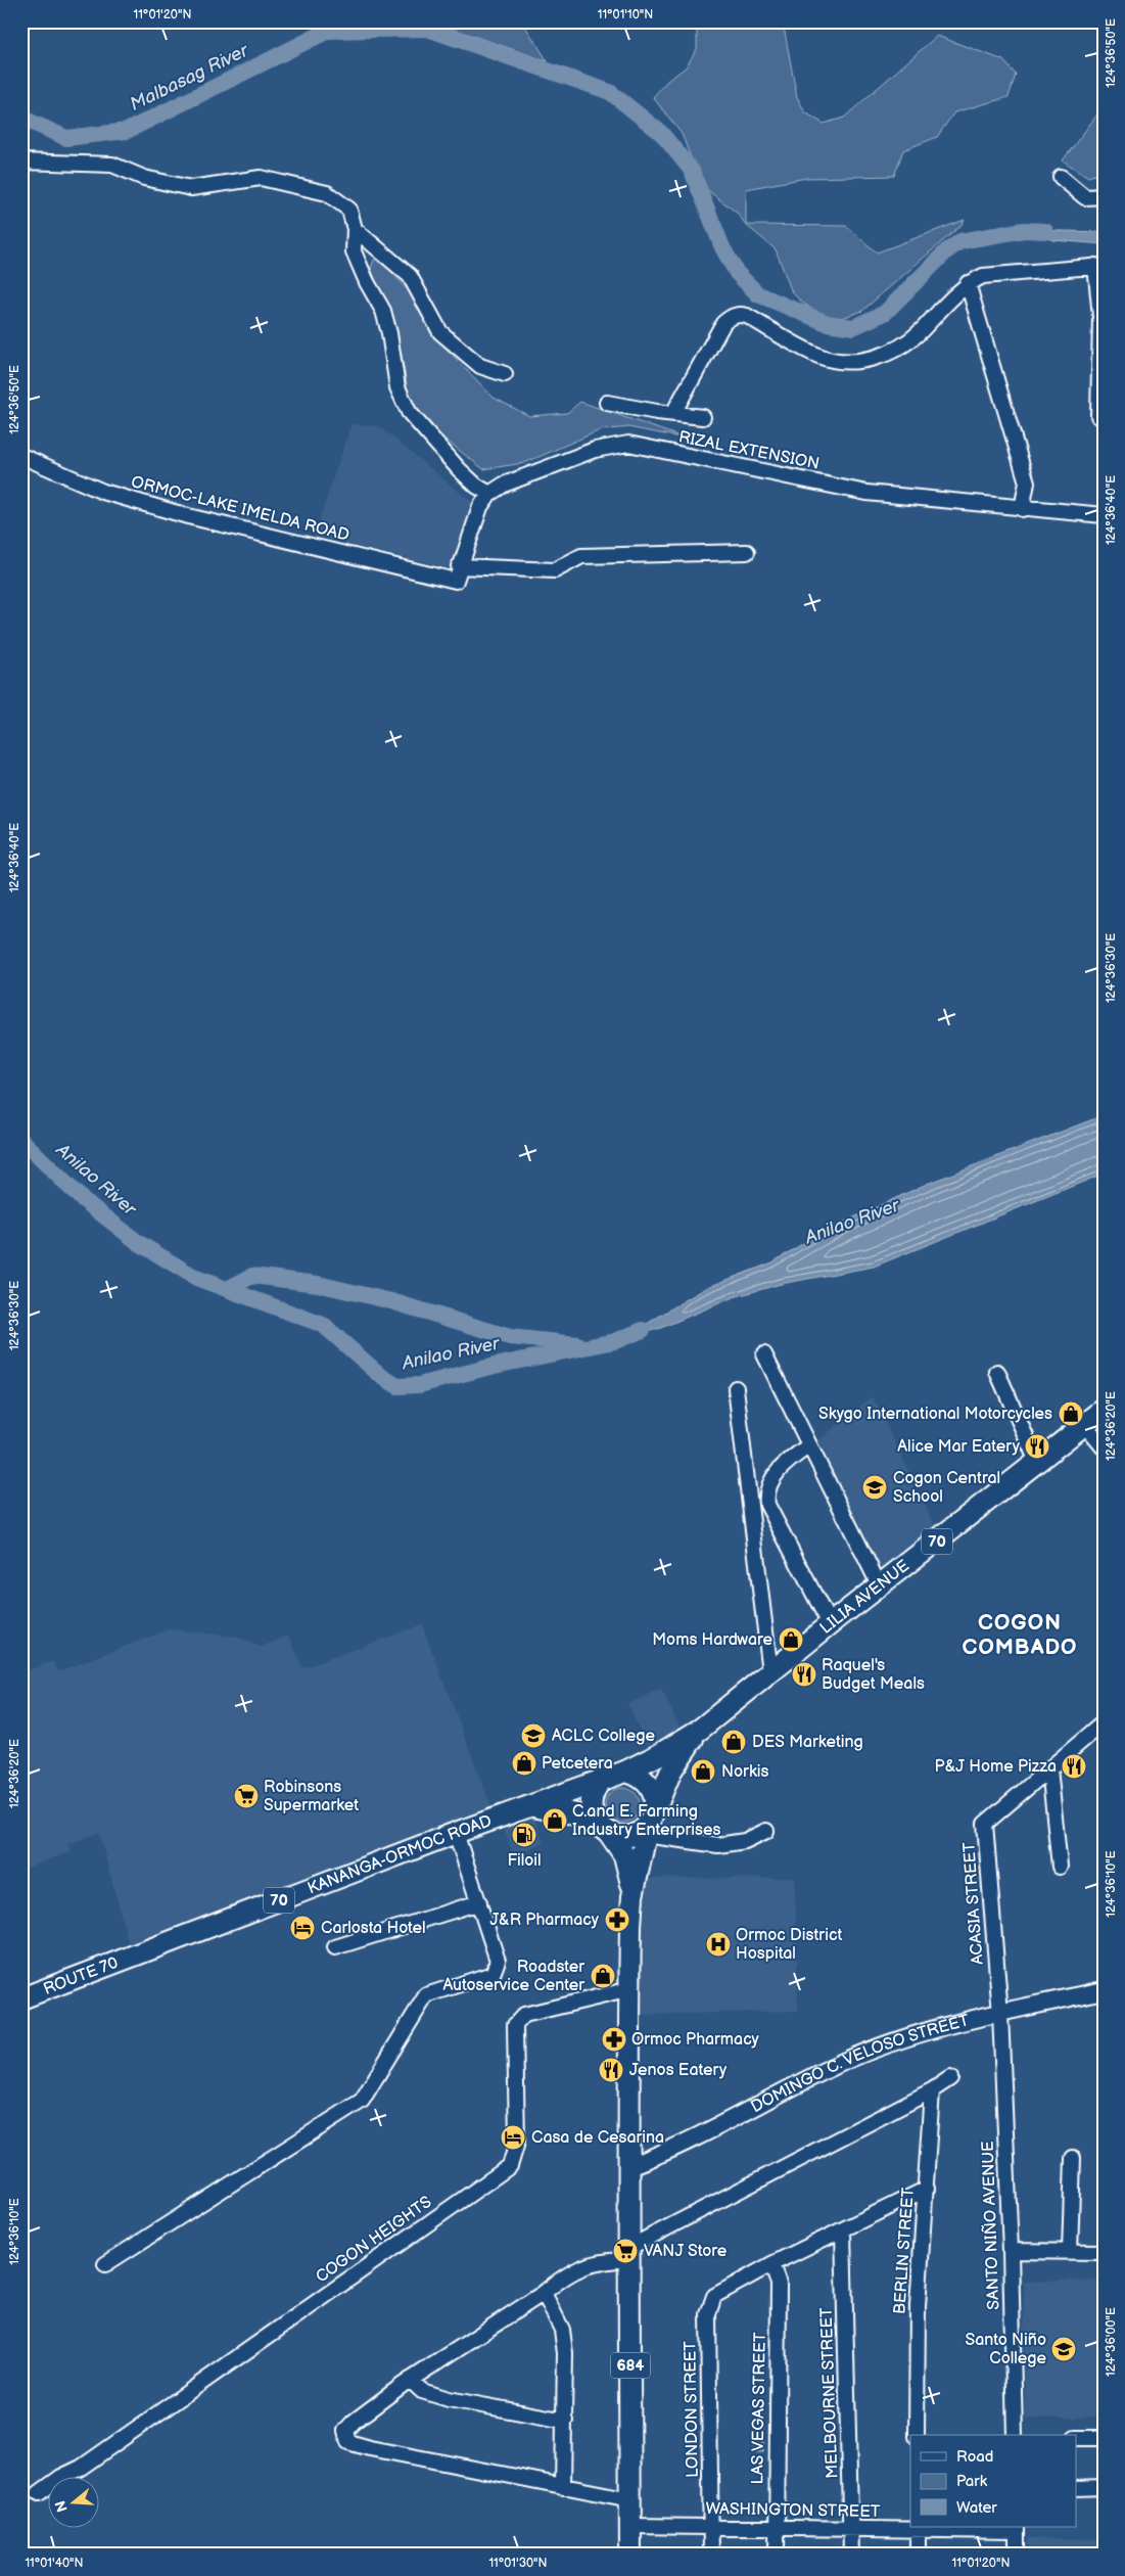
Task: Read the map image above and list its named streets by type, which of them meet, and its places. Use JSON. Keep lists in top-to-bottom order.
{
  "streets": {
    "highway": [
      "70",
      "LILIA AVENUE",
      "KANANGA-ORMOC ROAD",
      "ROUTE 70",
      "684"
    ],
    "main road": ["DOMINGO C. VELOSO STREET"],
    "street": [
      "RIZAL EXTENSION",
      "ORMOC-LAKE IMELDA ROAD",
      "ACASIA STREET",
      "SANTO NIÑO AVENUE",
      "COGON HEIGHTS",
      "BERLIN STREET",
      "MELBOURNE STREET",
      "LAS VEGAS STREET",
      "LONDON STREET",
      "WASHINGTON STREET"
    ]
  },
  "crossings": [
    ["70", "LILIA AVENUE"],
    ["70", "KANANGA-ORMOC ROAD"],
    ["70", "684"],
    ["KANANGA-ORMOC ROAD", "ROUTE 70"],
    ["KANANGA-ORMOC ROAD", "684"],
    ["ACASIA STREET", "DOMINGO C. VELOSO STREET"],
    ["ACASIA STREET", "SANTO NIÑO AVENUE"],
    ["DOMINGO C. VELOSO STREET", "SANTO NIÑO AVENUE"],
    ["DOMINGO C. VELOSO STREET", "684"],
    ["COGON HEIGHTS", "684"],
    ["684", "WASHINGTON STREET"],
    ["MELBOURNE STREET", "WASHINGTON STREET"],
    ["LAS VEGAS STREET", "LONDON STREET"],
    ["LAS VEGAS STREET", "WASHINGTON STREET"],
    ["LONDON STREET", "WASHINGTON STREET"]
  ],
  "districts": ["COGON COMBADO"],
  "water": ["Malbasag River", "Anilao River"],
  "places": {
    "shop": [
      "Skygo International Motorcycles",
      "Moms Hardware",
      "DES Marketing",
      "Petcetera",
      "Norkis",
      "C.and E. Farming Industry Enterprises",
      "Roadster Autoservice Center"
    ],
    "restaurant": [
      "Alice Mar Eatery",
      "Raquel's Budget Meals",
      "P&J Home Pizza",
      "Jenos Eatery"
    ],
    "school or university": ["Cogon Central School", "ACLC College", "Santo Niño College"],
    "supermarket": ["Robinsons Supermarket", "VANJ Store"],
    "fuel station": ["Filoil"],
    "pharmacy": ["J&R Pharmacy", "Ormoc Pharmacy"],
    "hotel": ["Carlosta Hotel", "Casa de Cesarina"],
    "hospital": ["Ormoc District Hospital"]
  },
  "legend": ["Road", "Park", "Water"],
  "north": "left",
  "coordinates": [
    "11°01'20\"N",
    "11°01'10\"N",
    "124°36'50\"E",
    "124°36'40\"E",
    "124°36'30\"E",
    "124°36'20\"E",
    "124°36'10\"E",
    "124°36'00\"E",
    "11°01'40\"N",
    "11°01'30\"N"
  ]
}
